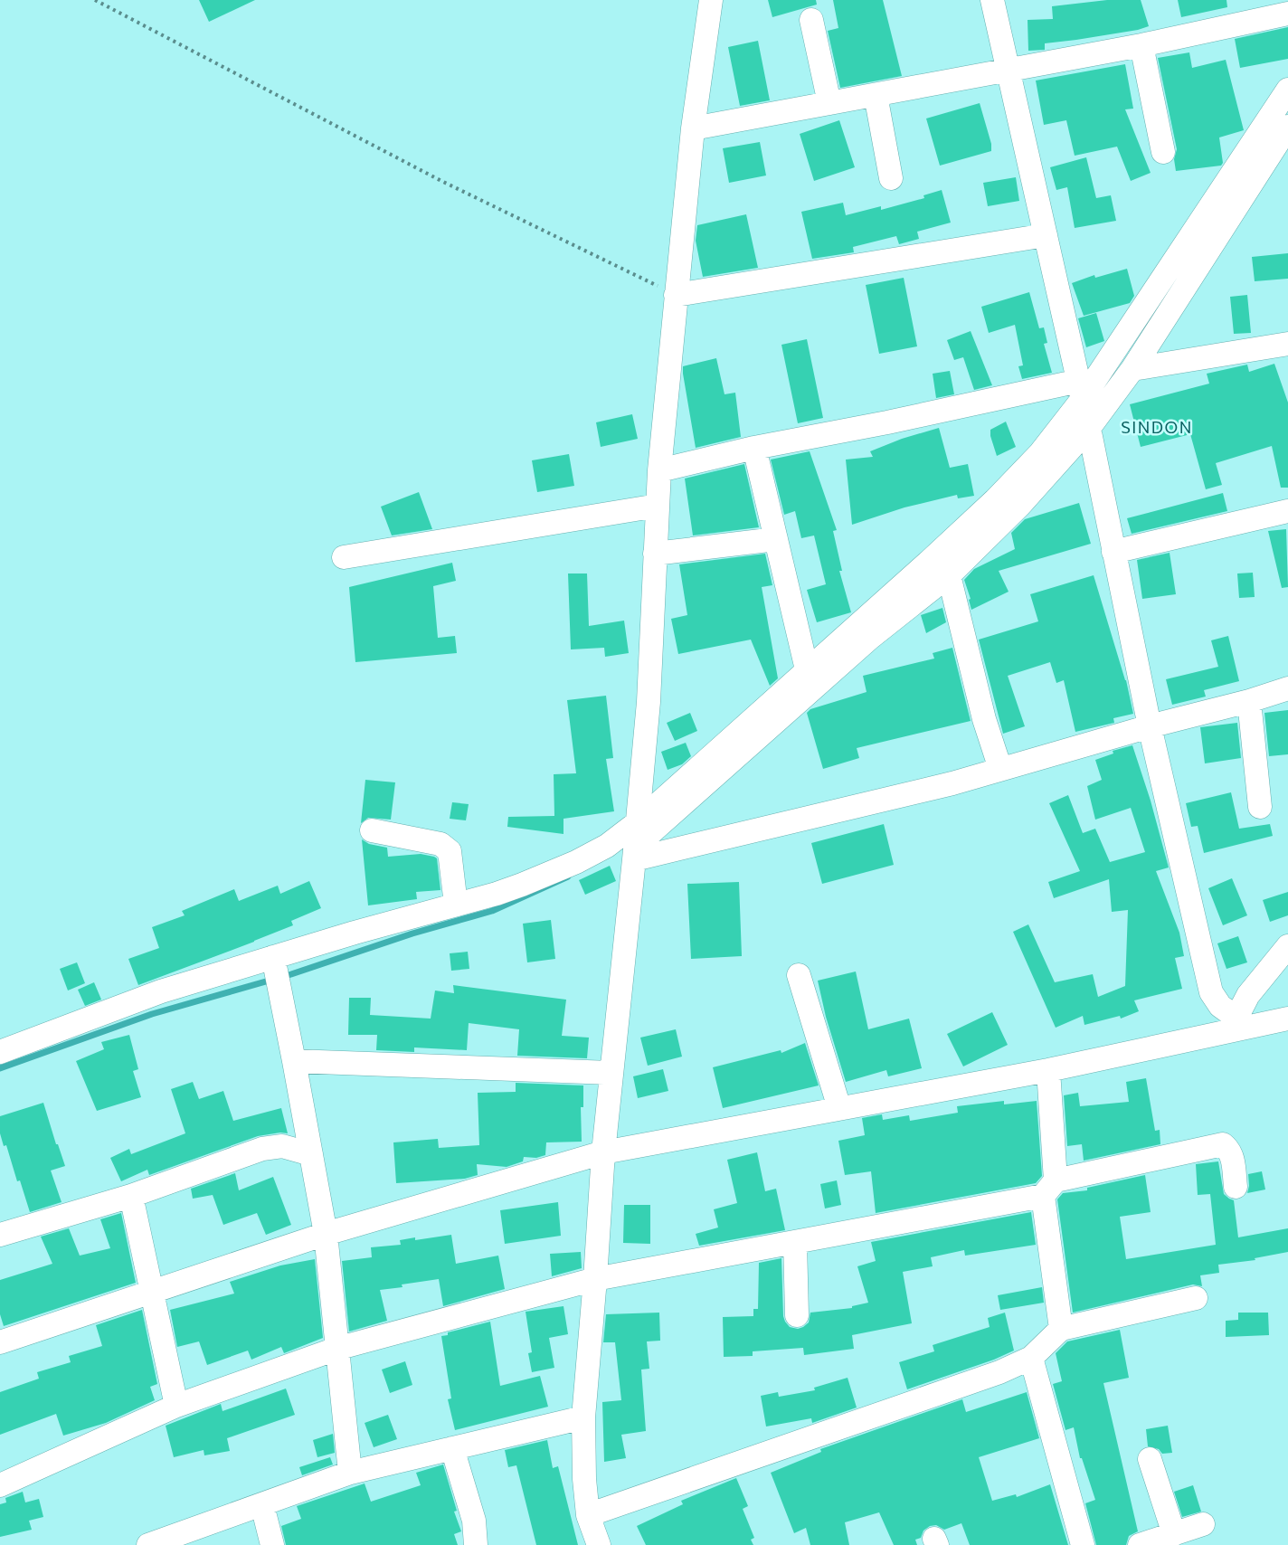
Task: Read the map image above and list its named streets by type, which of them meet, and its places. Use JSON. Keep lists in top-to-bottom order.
{
  "districts": ["SINDON"]
}
